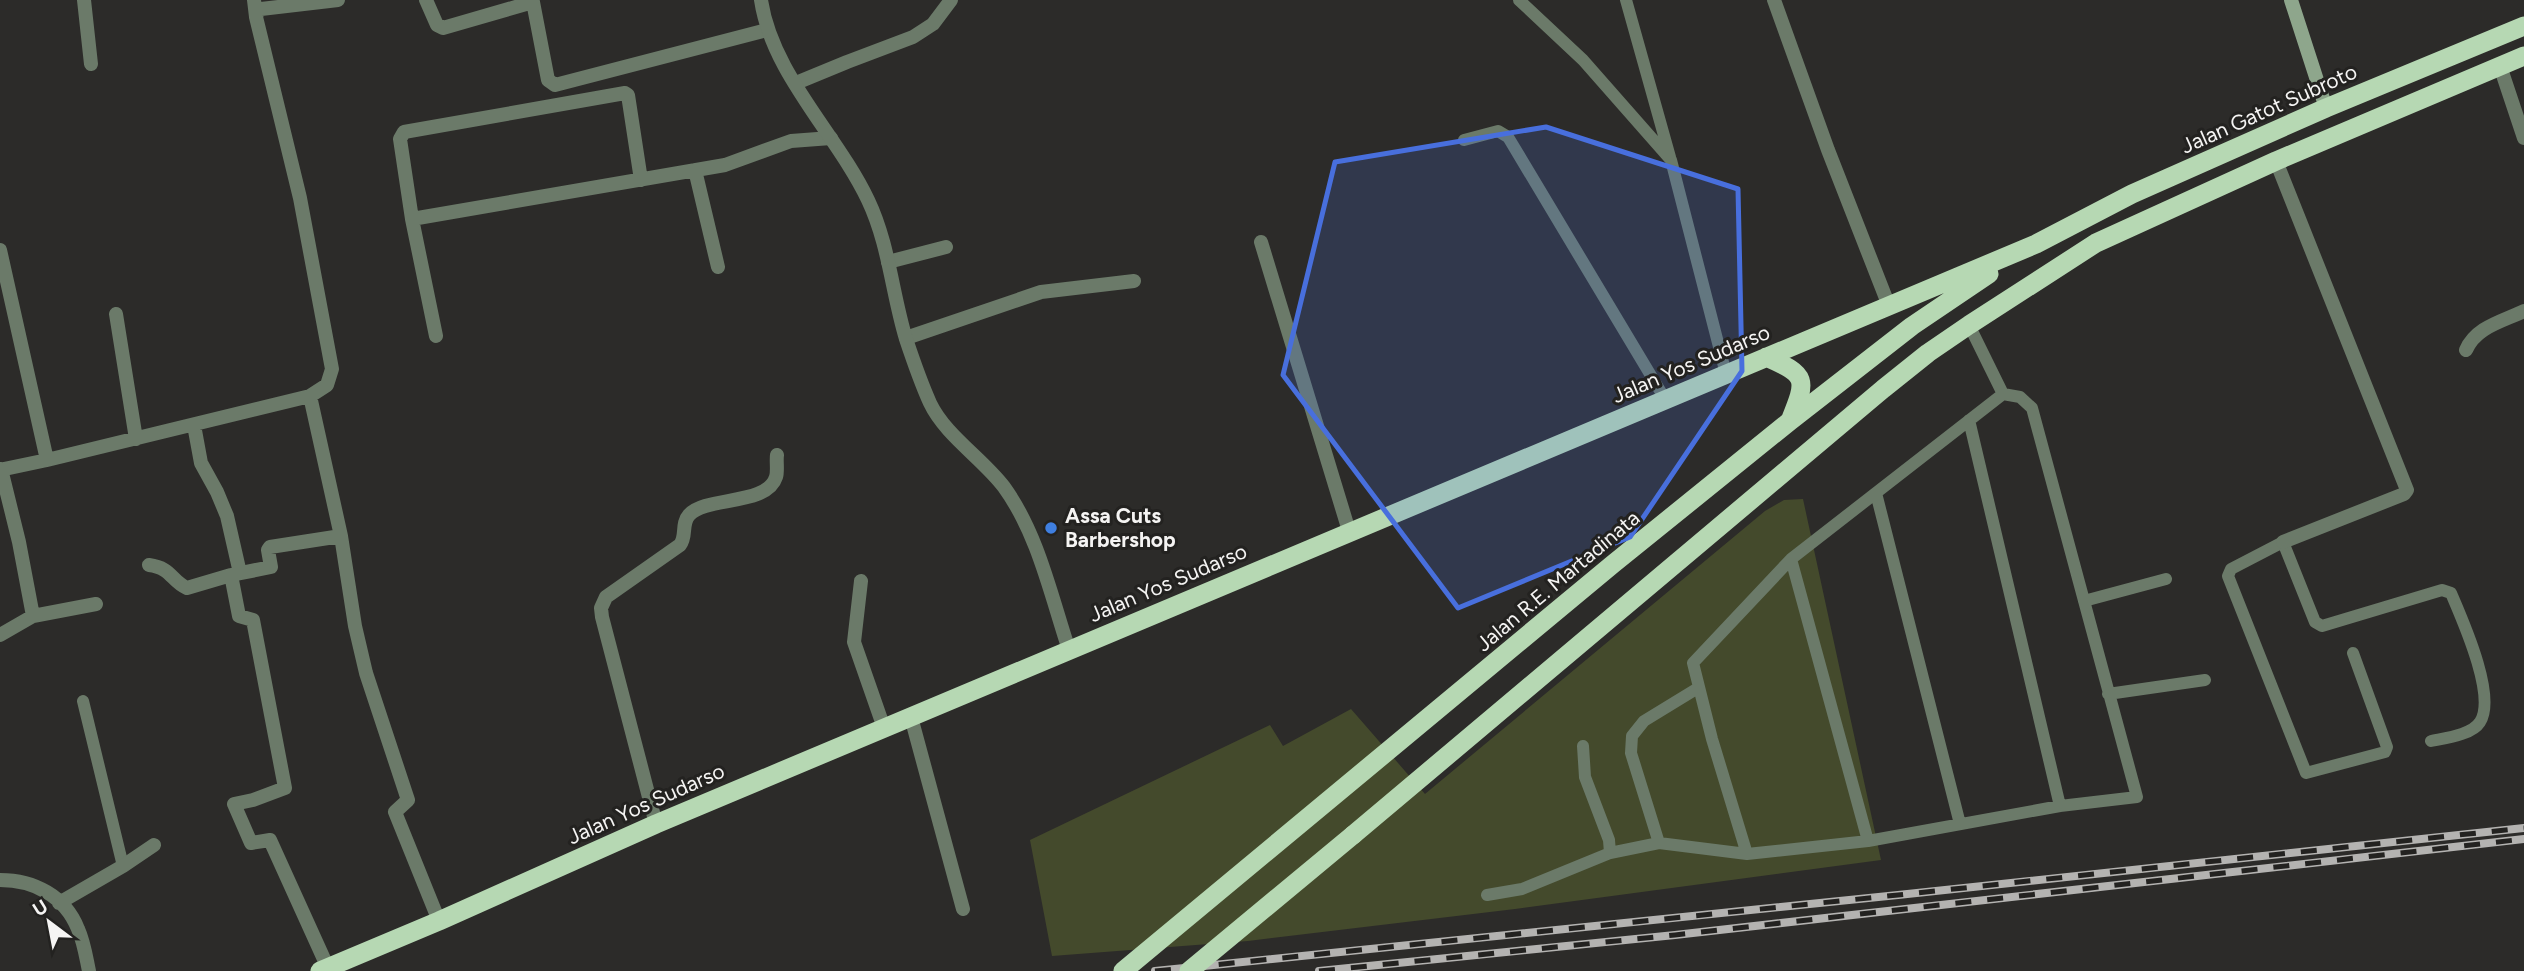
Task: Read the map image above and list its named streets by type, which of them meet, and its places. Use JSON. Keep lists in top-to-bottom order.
{
  "streets": {
    "highway": ["Jalan Gatot Subroto", "Jalan Yos Sudarso", "Jalan R.E. Martadinata"]
  },
  "crossings": [
    ["Jalan Gatot Subroto", "Jalan Yos Sudarso"],
    ["Jalan Gatot Subroto", "Jalan R.E. Martadinata"],
    ["Jalan Yos Sudarso", "Jalan R.E. Martadinata"]
  ],
  "places": ["Assa Cuts Barbershop"],
  "north": "top left"
}
